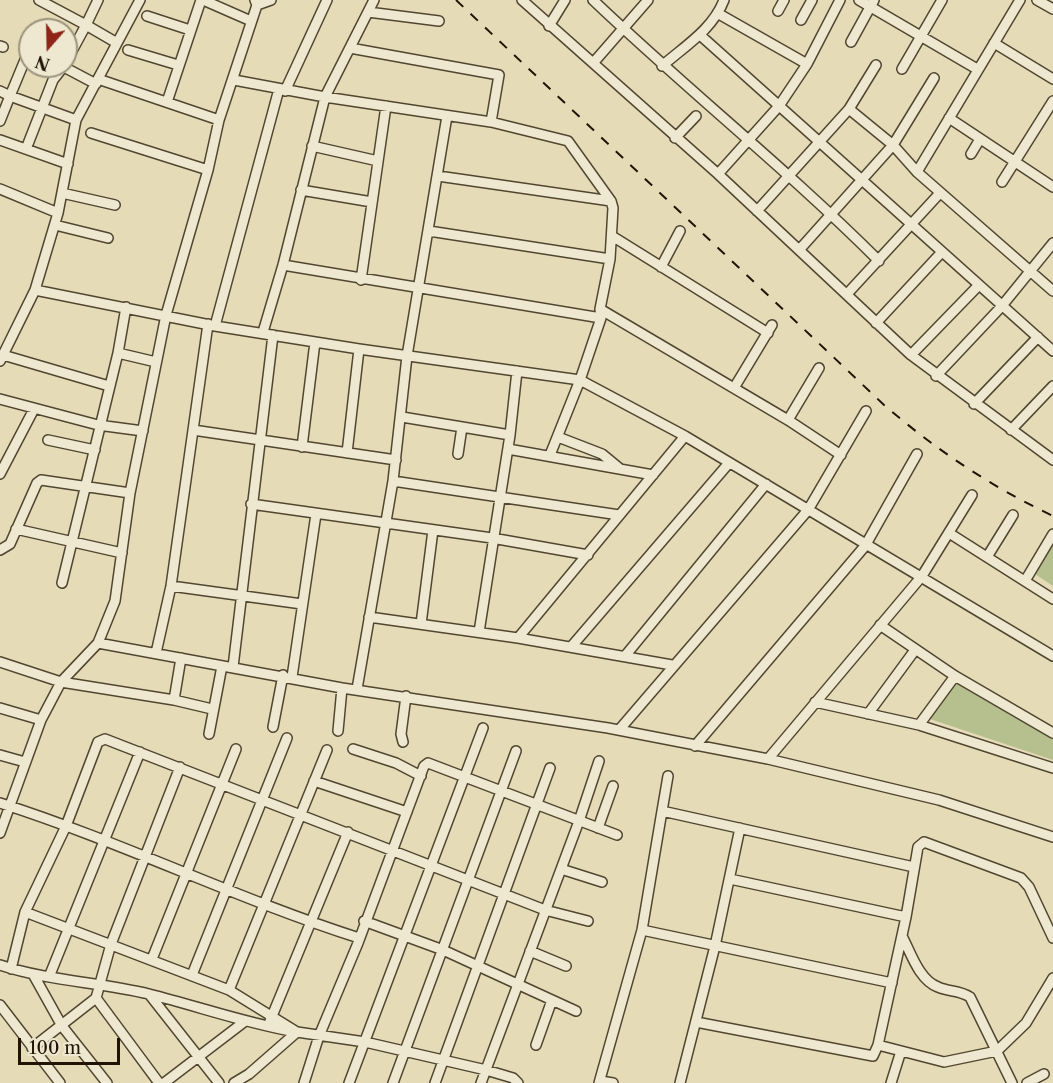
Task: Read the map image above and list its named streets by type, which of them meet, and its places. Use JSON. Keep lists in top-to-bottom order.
{
  "scale_bar": "100 m",
  "north": "bottom"
}
